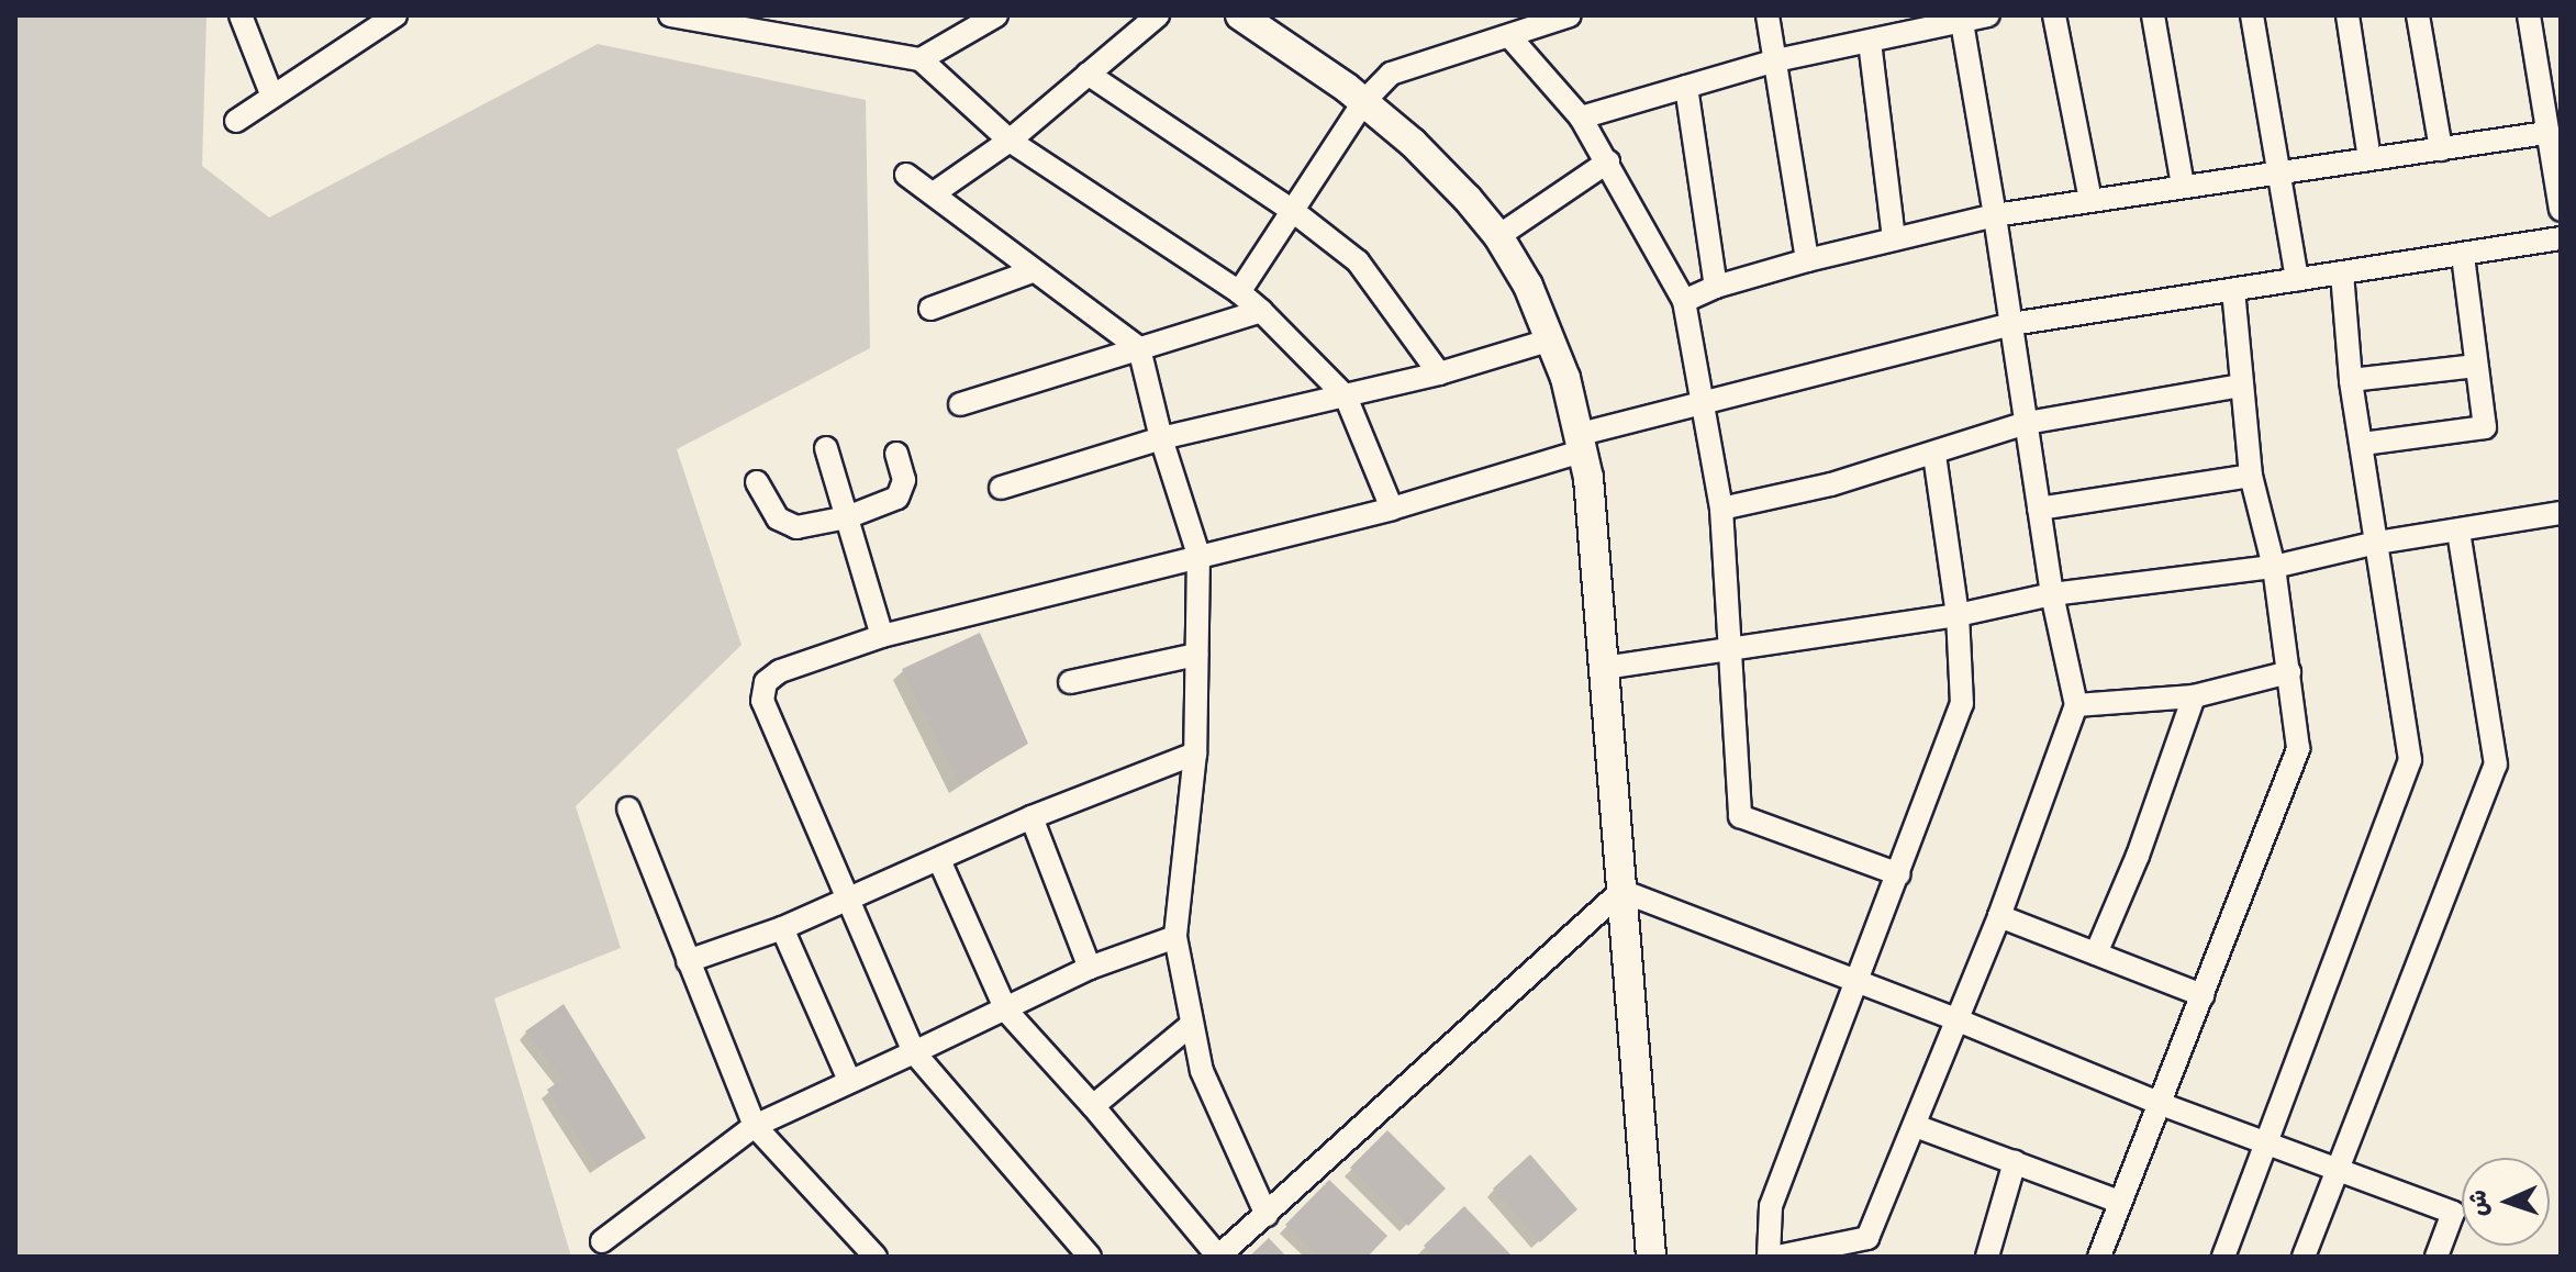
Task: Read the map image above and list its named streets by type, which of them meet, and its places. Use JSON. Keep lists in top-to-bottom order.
{
  "north": "left"
}
